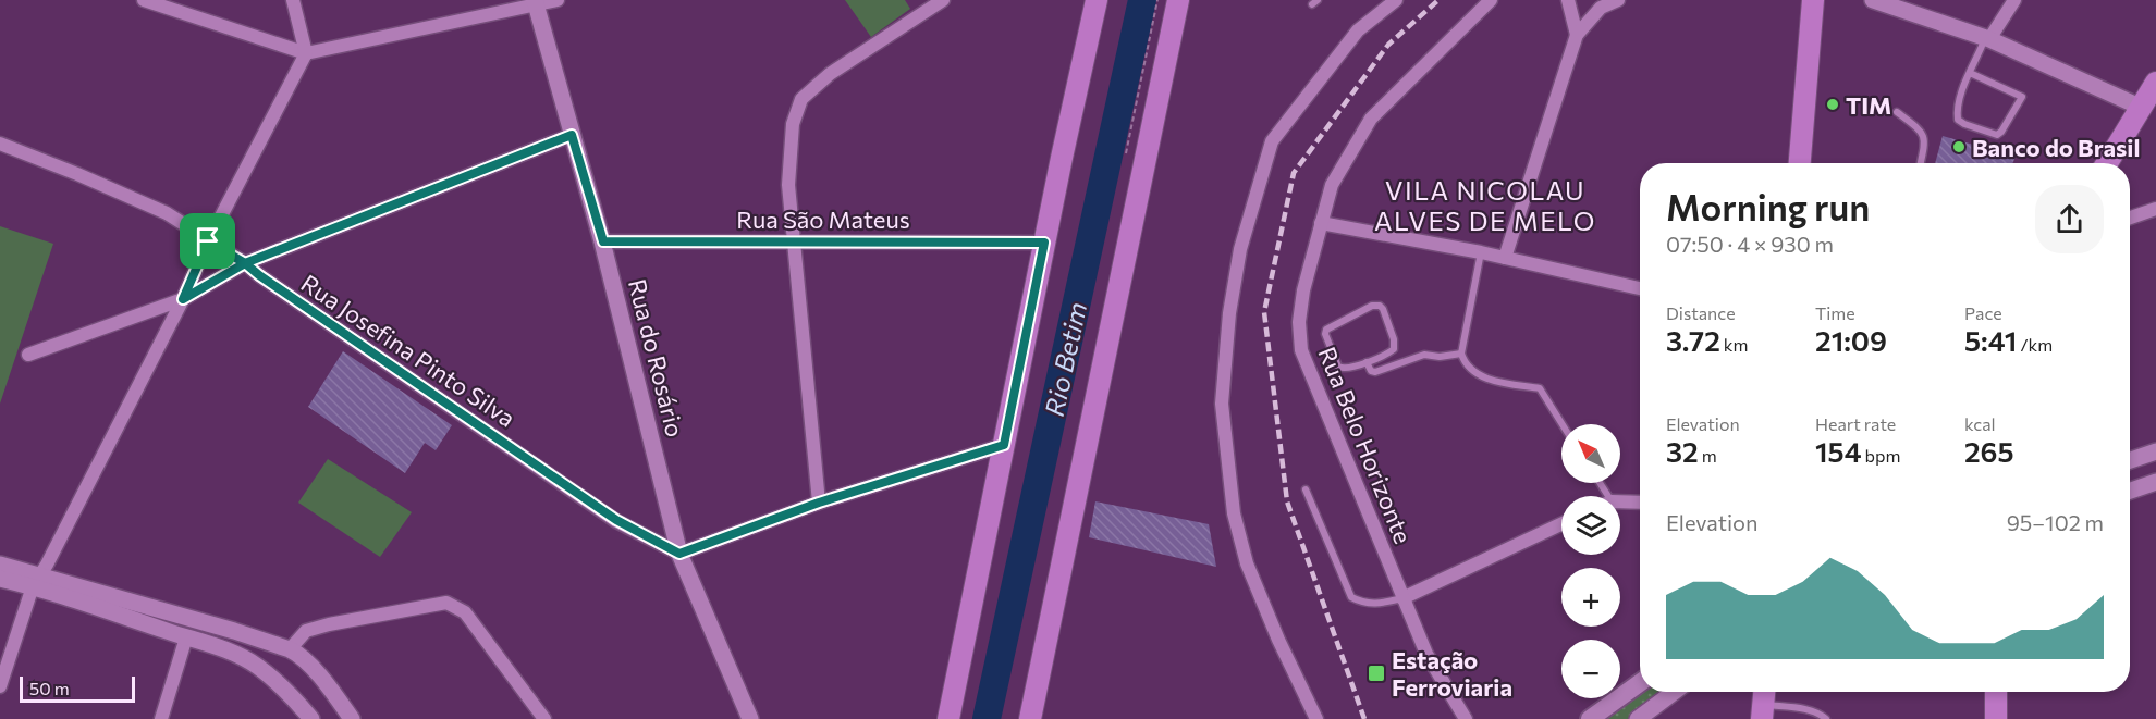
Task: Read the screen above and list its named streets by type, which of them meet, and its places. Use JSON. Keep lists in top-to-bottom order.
{
  "streets": {
    "street": [
      "Rua São Mateus",
      "Rua Josefina Pinto Silva",
      "Rua do Rosário",
      "Rua Belo Horizonte"
    ]
  },
  "crossings": [
    ["Rua São Mateus", "Rua do Rosário"],
    ["Rua Josefina Pinto Silva", "Rua do Rosário"]
  ],
  "districts": ["VILA NICOLAU ALVES DE MELO"],
  "water": ["Rio Betim"],
  "places": {
    "other": ["TIM", "Banco do Brasil"],
    "transit": ["Estação Ferroviaria"]
  },
  "scale_bar": "50 m",
  "north": "top left",
  "page": {
    "heading": ["Morning run", "07:50 · 4 × 930 m"],
    "stats": [
      ["Distance", "3.72 km"],
      ["Time", "21:09"],
      ["Pace", "5:41 /km"],
      ["Elevation", "32 m"],
      ["Heart rate", "154 bpm"],
      ["kcal", "265"]
    ],
    "map_buttons": ["+", "−"],
    "chart": ["Elevation", "95–102 m"],
    "scale": "50 m"
  }
}
